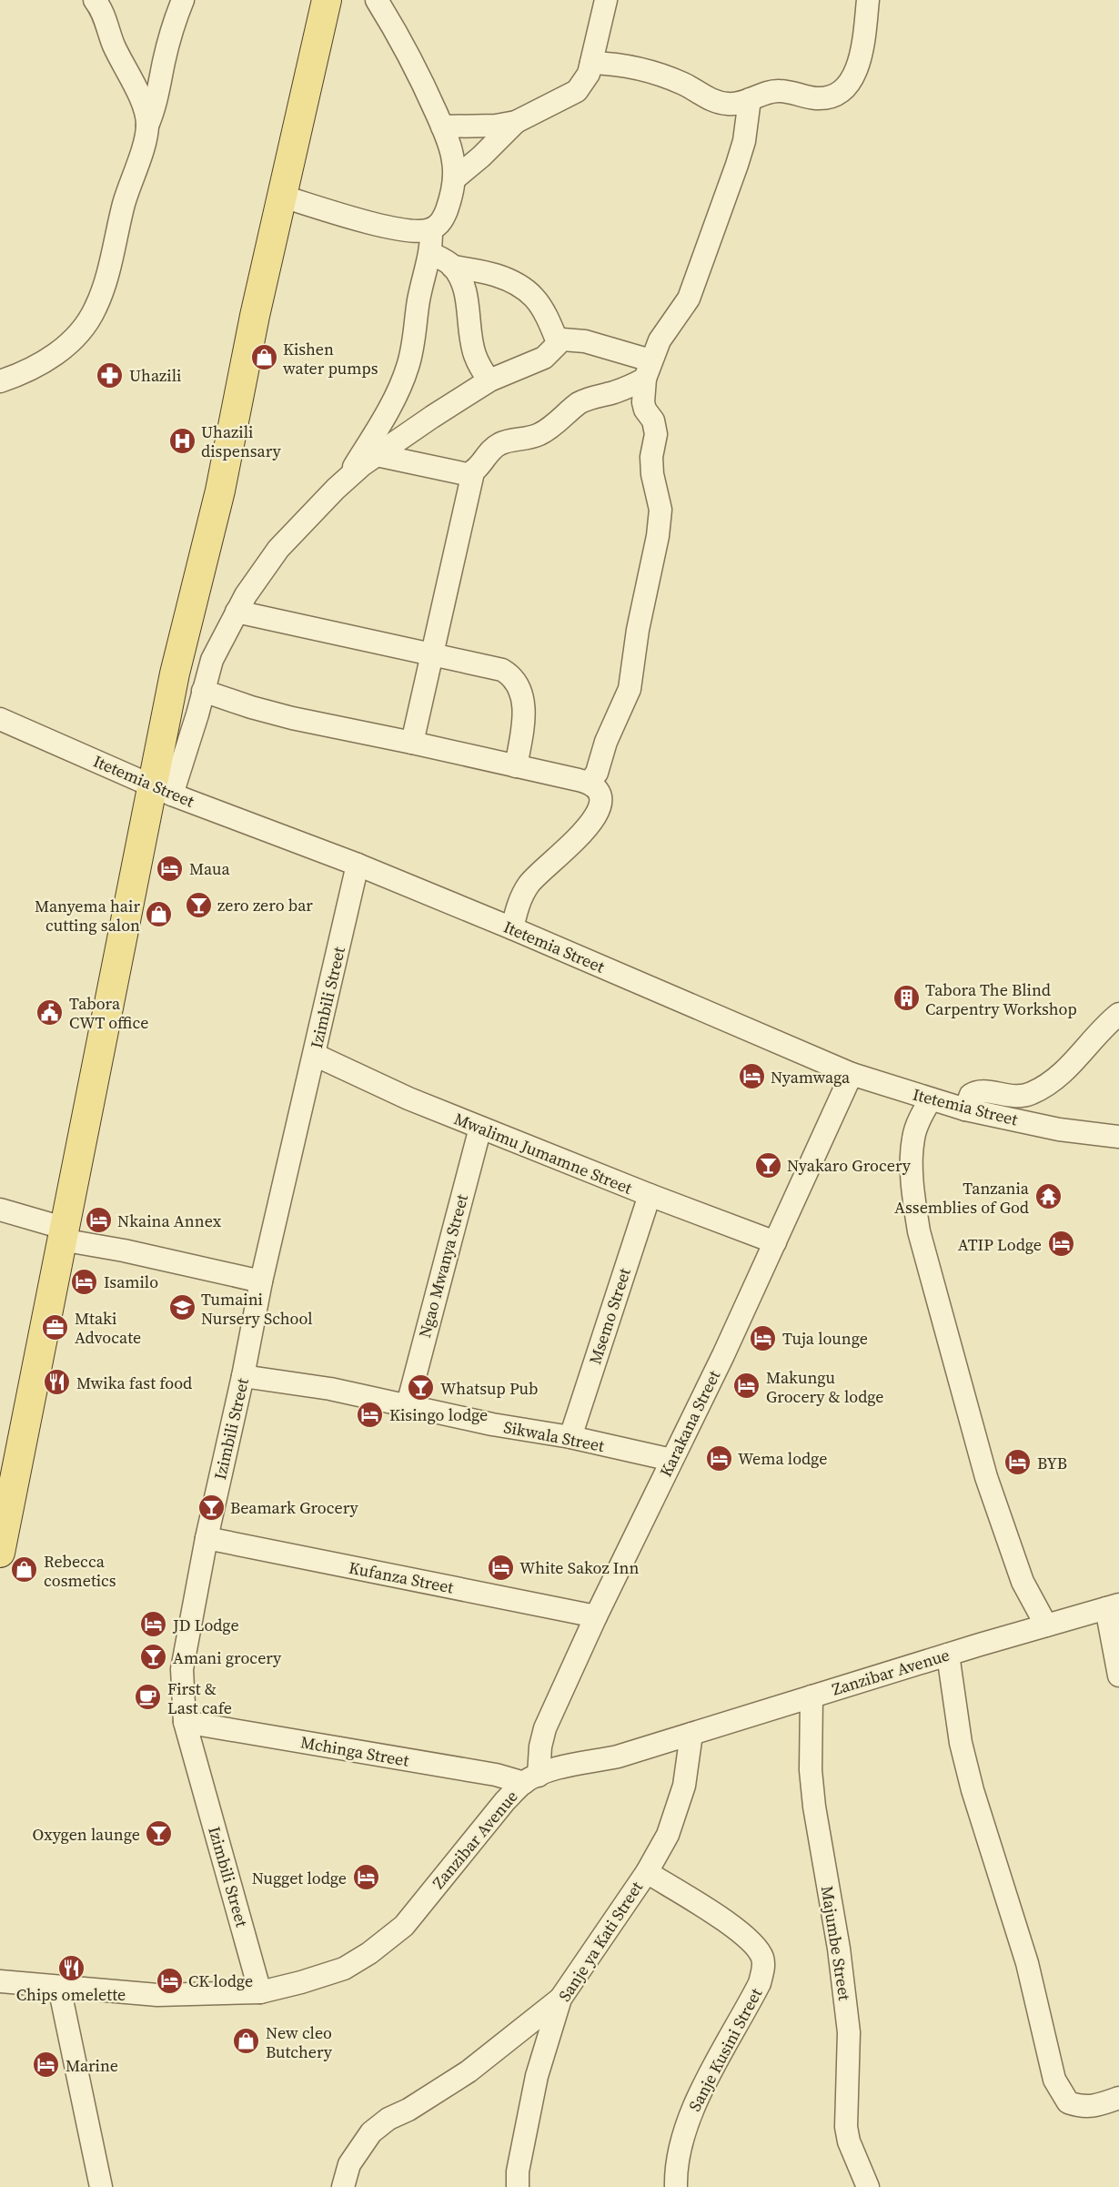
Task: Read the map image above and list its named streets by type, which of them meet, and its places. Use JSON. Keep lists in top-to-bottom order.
{
  "streets": {
    "street": [
      "Itetemia Street",
      "Izimbili Street",
      "Mwalimu Jumamne Street",
      "Ngao Mwanya Street",
      "Msemo Street",
      "Karakana Street",
      "Sikwala Street",
      "Kufanza Street",
      "Zanzibar Avenue",
      "Mchinga Street",
      "Sanje ya Kati Street",
      "Majumbe Street",
      "Sanje Kusini Street"
    ]
  },
  "crossings": [
    ["Itetemia Street", "Izimbili Street"],
    ["Itetemia Street", "Karakana Street"],
    ["Izimbili Street", "Mwalimu Jumamne Street"],
    ["Izimbili Street", "Sikwala Street"],
    ["Izimbili Street", "Kufanza Street"],
    ["Izimbili Street", "Zanzibar Avenue"],
    ["Izimbili Street", "Mchinga Street"],
    ["Mwalimu Jumamne Street", "Ngao Mwanya Street"],
    ["Mwalimu Jumamne Street", "Msemo Street"],
    ["Mwalimu Jumamne Street", "Karakana Street"],
    ["Ngao Mwanya Street", "Sikwala Street"],
    ["Msemo Street", "Sikwala Street"],
    ["Karakana Street", "Sikwala Street"],
    ["Karakana Street", "Kufanza Street"],
    ["Karakana Street", "Zanzibar Avenue"],
    ["Karakana Street", "Mchinga Street"],
    ["Zanzibar Avenue", "Mchinga Street"],
    ["Zanzibar Avenue", "Sanje ya Kati Street"],
    ["Zanzibar Avenue", "Majumbe Street"],
    ["Sanje ya Kati Street", "Sanje Kusini Street"]
  ],
  "places": {
    "shop": [
      "Kishen water pumps",
      "Manyema hair cutting salon",
      "Rebecca cosmetics",
      "New cleo Butchery"
    ],
    "pharmacy": ["Uhazili"],
    "hospital": ["Uhazili dispensary"],
    "hotel": [
      "Maua",
      "Nyamwaga",
      "Nkaina Annex",
      "ATIP Lodge",
      "Isamilo",
      "Tuja lounge",
      "Makungu Grocery & lodge",
      "Kisingo lodge",
      "Wema lodge",
      "BYB",
      "White Sakoz Inn",
      "JD Lodge",
      "Nugget lodge",
      "CK lodge",
      "Marine"
    ],
    "bar": [
      "zero zero bar",
      "Nyakaro Grocery",
      "Whatsup Pub",
      "Beamark Grocery",
      "Amani grocery",
      "Oxygen launge"
    ],
    "building": ["Tabora The Blind Carpentry Workshop"],
    "public building": ["Tabora CWT office"],
    "temple": ["Tanzania Assemblies of God"],
    "school or university": ["Tumaini Nursery School"],
    "office": ["Mtaki Advocate"],
    "restaurant": ["Mwika fast food", "Chips omelette"],
    "cafe": ["First & Last cafe"]
  }
}
